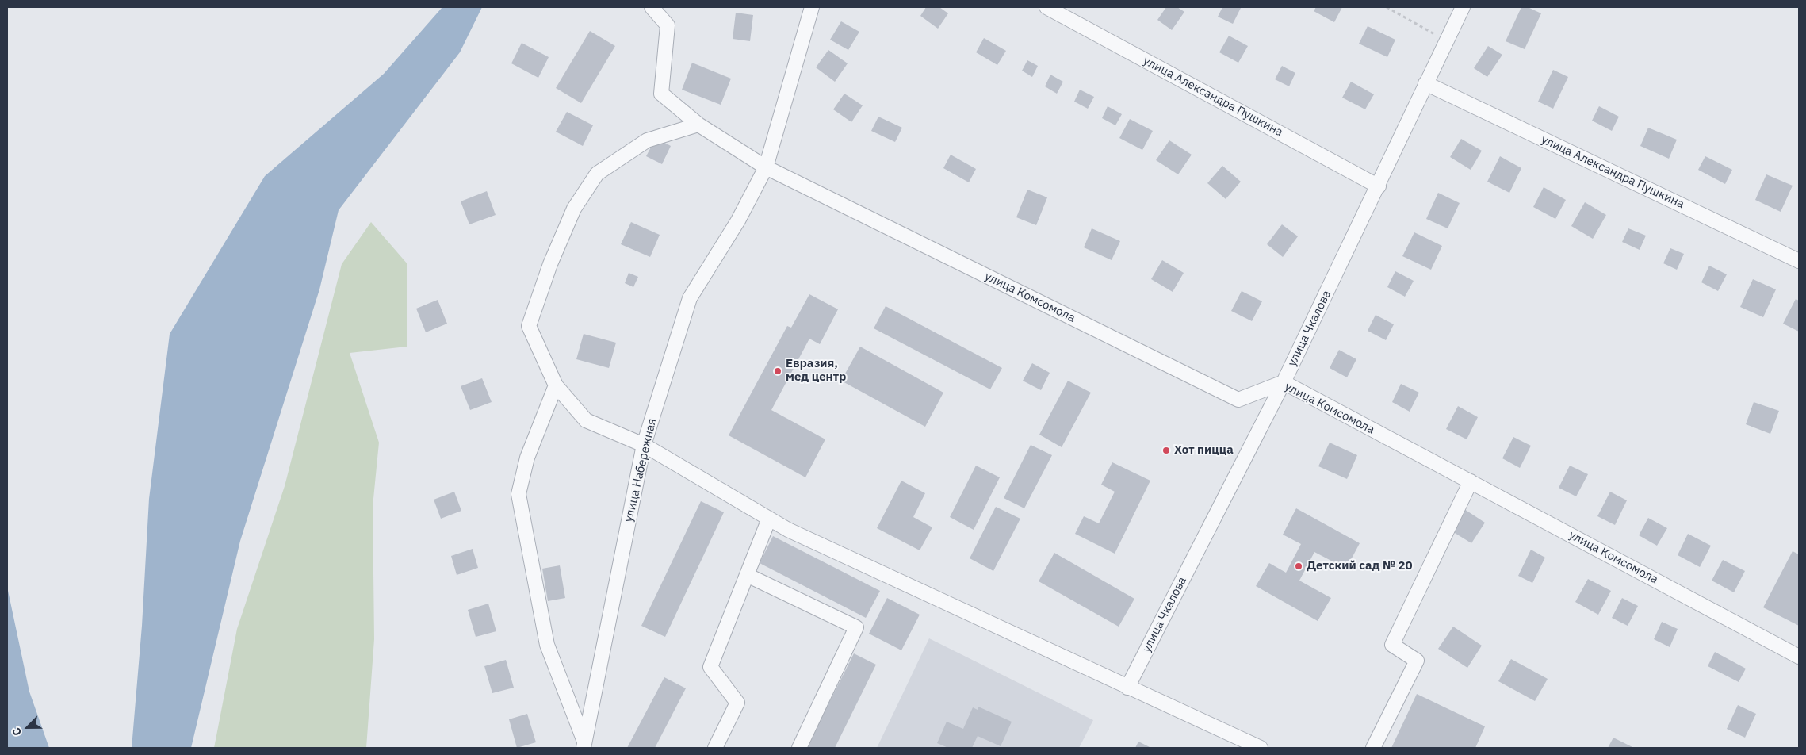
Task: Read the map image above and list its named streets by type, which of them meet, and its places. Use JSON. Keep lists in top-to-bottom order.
{
  "streets": {
    "street": [
      "улица Александра Пушкина",
      "улица Комсомола",
      "улица Чкалова",
      "улица Набережная"
    ]
  },
  "crossings": [
    ["улица Александра Пушкина", "улица Чкалова"],
    ["улица Комсомола", "улица Чкалова"],
    ["улица Комсомола", "улица Набережная"]
  ],
  "places": ["Евразия, мед центр", "Хот пицца", "Детский сад № 20"],
  "north": "bottom left"
}
